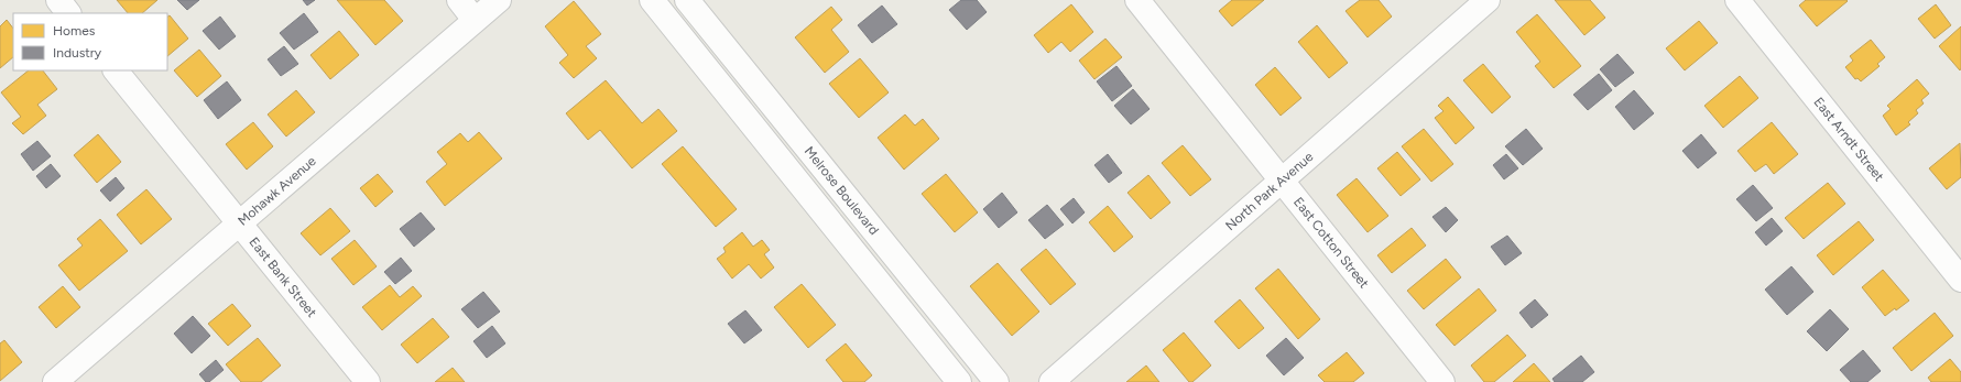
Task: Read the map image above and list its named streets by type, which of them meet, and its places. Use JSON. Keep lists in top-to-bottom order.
{
  "streets": {
    "street": [
      "East Arndt Street",
      "Mohawk Avenue",
      "North Park Avenue",
      "Melrose Boulevard",
      "East Cotton Street",
      "East Bank Street"
    ]
  },
  "crossings": [
    ["Mohawk Avenue", "East Bank Street"],
    ["North Park Avenue", "East Cotton Street"]
  ],
  "legend": ["Homes", "Industry"]
}
